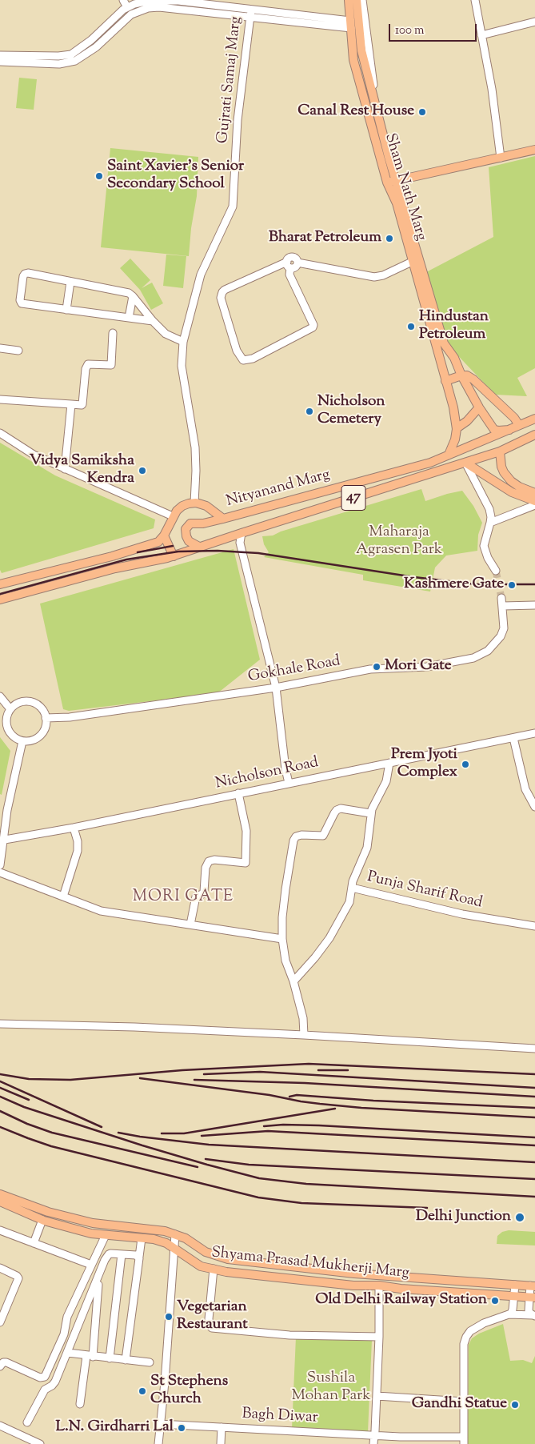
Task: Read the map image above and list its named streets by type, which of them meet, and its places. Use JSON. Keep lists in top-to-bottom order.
{
  "streets": {
    "main road": [
      "Sham Nath Marg",
      "Nityanand Marg",
      "47",
      "Shyama Prasad Mukherji Marg"
    ],
    "street": [
      "Gujrati Samaj Marg",
      "Gokhale Road",
      "Nicholson Road",
      "Punja Sharif Road",
      "Bagh Diwar"
    ]
  },
  "crossings": [
    ["Gujrati Samaj Marg", "Nityanand Marg"],
    ["Sham Nath Marg", "Nityanand Marg"]
  ],
  "districts": ["MORI GATE"],
  "parks": ["Maharaja Agrasen Park", "Sushila Mohan Park"],
  "places": [
    "Canal Rest House",
    "Saint Xavier's Senior Secondary School",
    "Bharat Petroleum",
    "Hindustan Petroleum",
    "Nicholson Cemetery",
    "Vidya Samiksha Kendra",
    "Kashmere Gate",
    "Mori Gate",
    "Prem Jyoti Complex",
    "Delhi Junction",
    "Old Delhi Railway Station",
    "Vegetarian Restaurant",
    "St Stephens Church",
    "Gandhi Statue",
    "L.N. Girdharri Lal"
  ],
  "scale_bar": "100 m"
}
